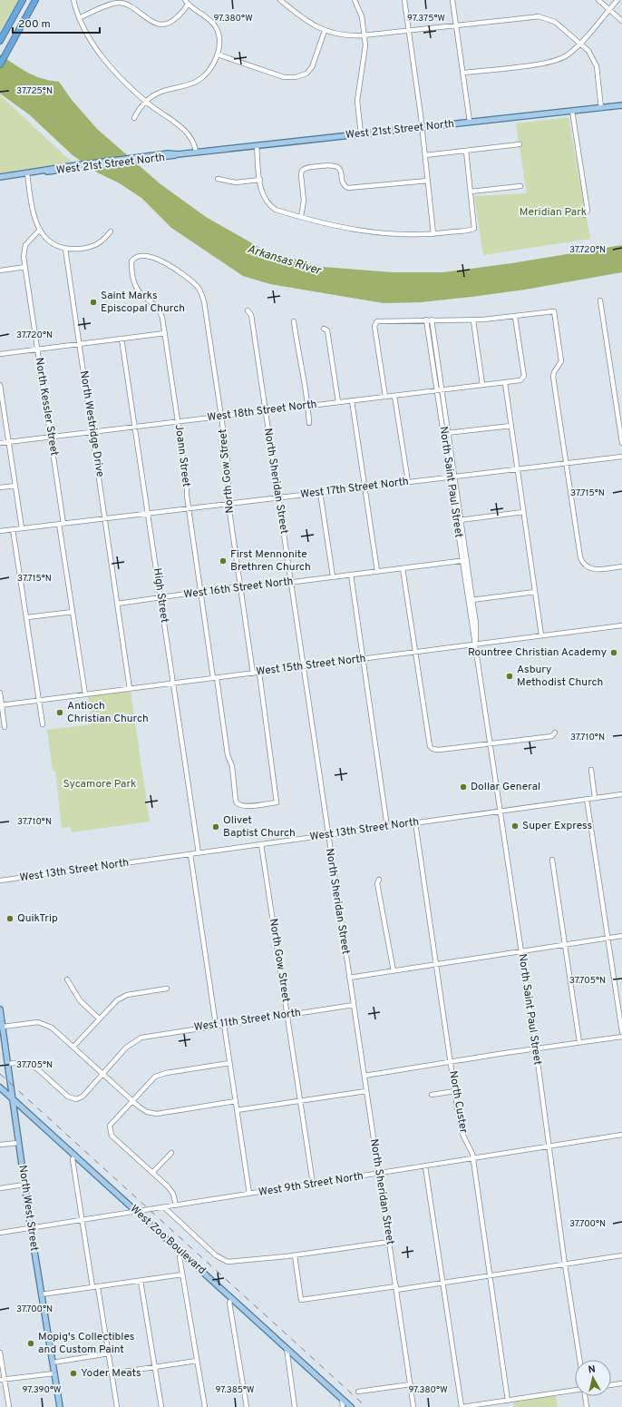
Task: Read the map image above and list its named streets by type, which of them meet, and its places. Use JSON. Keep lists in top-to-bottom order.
{
  "streets": {
    "main road": ["West 21st Street North", "North West Street", "West Zoo Boulevard"],
    "street": [
      "North Kessler Street",
      "West 18th Street North",
      "North Westridge Drive",
      "Joann Street",
      "North Gow Street",
      "North Sheridan Street",
      "North Saint Paul Street",
      "West 17th Street North",
      "West 16th Street North",
      "High Street",
      "West 15th Street North",
      "West 13th Street North",
      "West 11th Street North",
      "North Custer",
      "West 9th Street North"
    ]
  },
  "crossings": [
    ["North Kessler Street", "West 18th Street North"],
    ["North Kessler Street", "West 17th Street North"],
    ["North Kessler Street", "West 15th Street North"],
    ["West 18th Street North", "North Westridge Drive"],
    ["West 18th Street North", "Joann Street"],
    ["West 18th Street North", "North Gow Street"],
    ["West 18th Street North", "North Sheridan Street"],
    ["West 18th Street North", "North Saint Paul Street"],
    ["West 18th Street North", "High Street"],
    ["North Westridge Drive", "West 17th Street North"],
    ["North Westridge Drive", "West 16th Street North"],
    ["North Westridge Drive", "West 15th Street North"],
    ["Joann Street", "North Gow Street"],
    ["Joann Street", "West 17th Street North"],
    ["Joann Street", "West 16th Street North"],
    ["Joann Street", "West 15th Street North"],
    ["North Gow Street", "West 17th Street North"],
    ["North Gow Street", "West 16th Street North"],
    ["North Gow Street", "West 15th Street North"],
    ["North Gow Street", "West 13th Street North"],
    ["North Gow Street", "West 11th Street North"],
    ["North Gow Street", "West 9th Street North"],
    ["North Sheridan Street", "West 17th Street North"],
    ["North Sheridan Street", "West 16th Street North"],
    ["North Sheridan Street", "West 15th Street North"],
    ["North Sheridan Street", "West 13th Street North"],
    ["North Sheridan Street", "West 11th Street North"],
    ["North Sheridan Street", "West 9th Street North"],
    ["North Saint Paul Street", "West 17th Street North"],
    ["North Saint Paul Street", "West 16th Street North"],
    ["North Saint Paul Street", "West 15th Street North"],
    ["North Saint Paul Street", "West 13th Street North"],
    ["North Saint Paul Street", "West 9th Street North"],
    ["West 17th Street North", "High Street"],
    ["West 16th Street North", "High Street"],
    ["High Street", "West 15th Street North"],
    ["High Street", "West 13th Street North"],
    ["West 13th Street North", "North Custer"],
    ["West 11th Street North", "North West Street"],
    ["North Custer", "West 9th Street North"],
    ["West 9th Street North", "North West Street"],
    ["West 9th Street North", "West Zoo Boulevard"],
    ["North West Street", "West Zoo Boulevard"]
  ],
  "water": ["Arkansas River"],
  "parks": ["Meridian Park", "Sycamore Park"],
  "places": [
    "Saint Marks Episcopal Church",
    "First Mennonite Brethren Church",
    "Rountree Christian Academy",
    "Asbury Methodist Church",
    "Antioch Christian Church",
    "Dollar General",
    "Super Express",
    "Olivet Baptist Church",
    "QuikTrip",
    "Mopig's Collectibles and Custom Paint",
    "Yoder Meats"
  ],
  "scale_bar": "200 m",
  "north": "top",
  "coordinates": [
    "97.380°W",
    "97.375°W",
    "37.725°N",
    "37.720°N",
    "37.715°N",
    "37.710°N",
    "37.705°N",
    "37.700°N",
    "97.390°W",
    "97.385°W"
  ]
}
